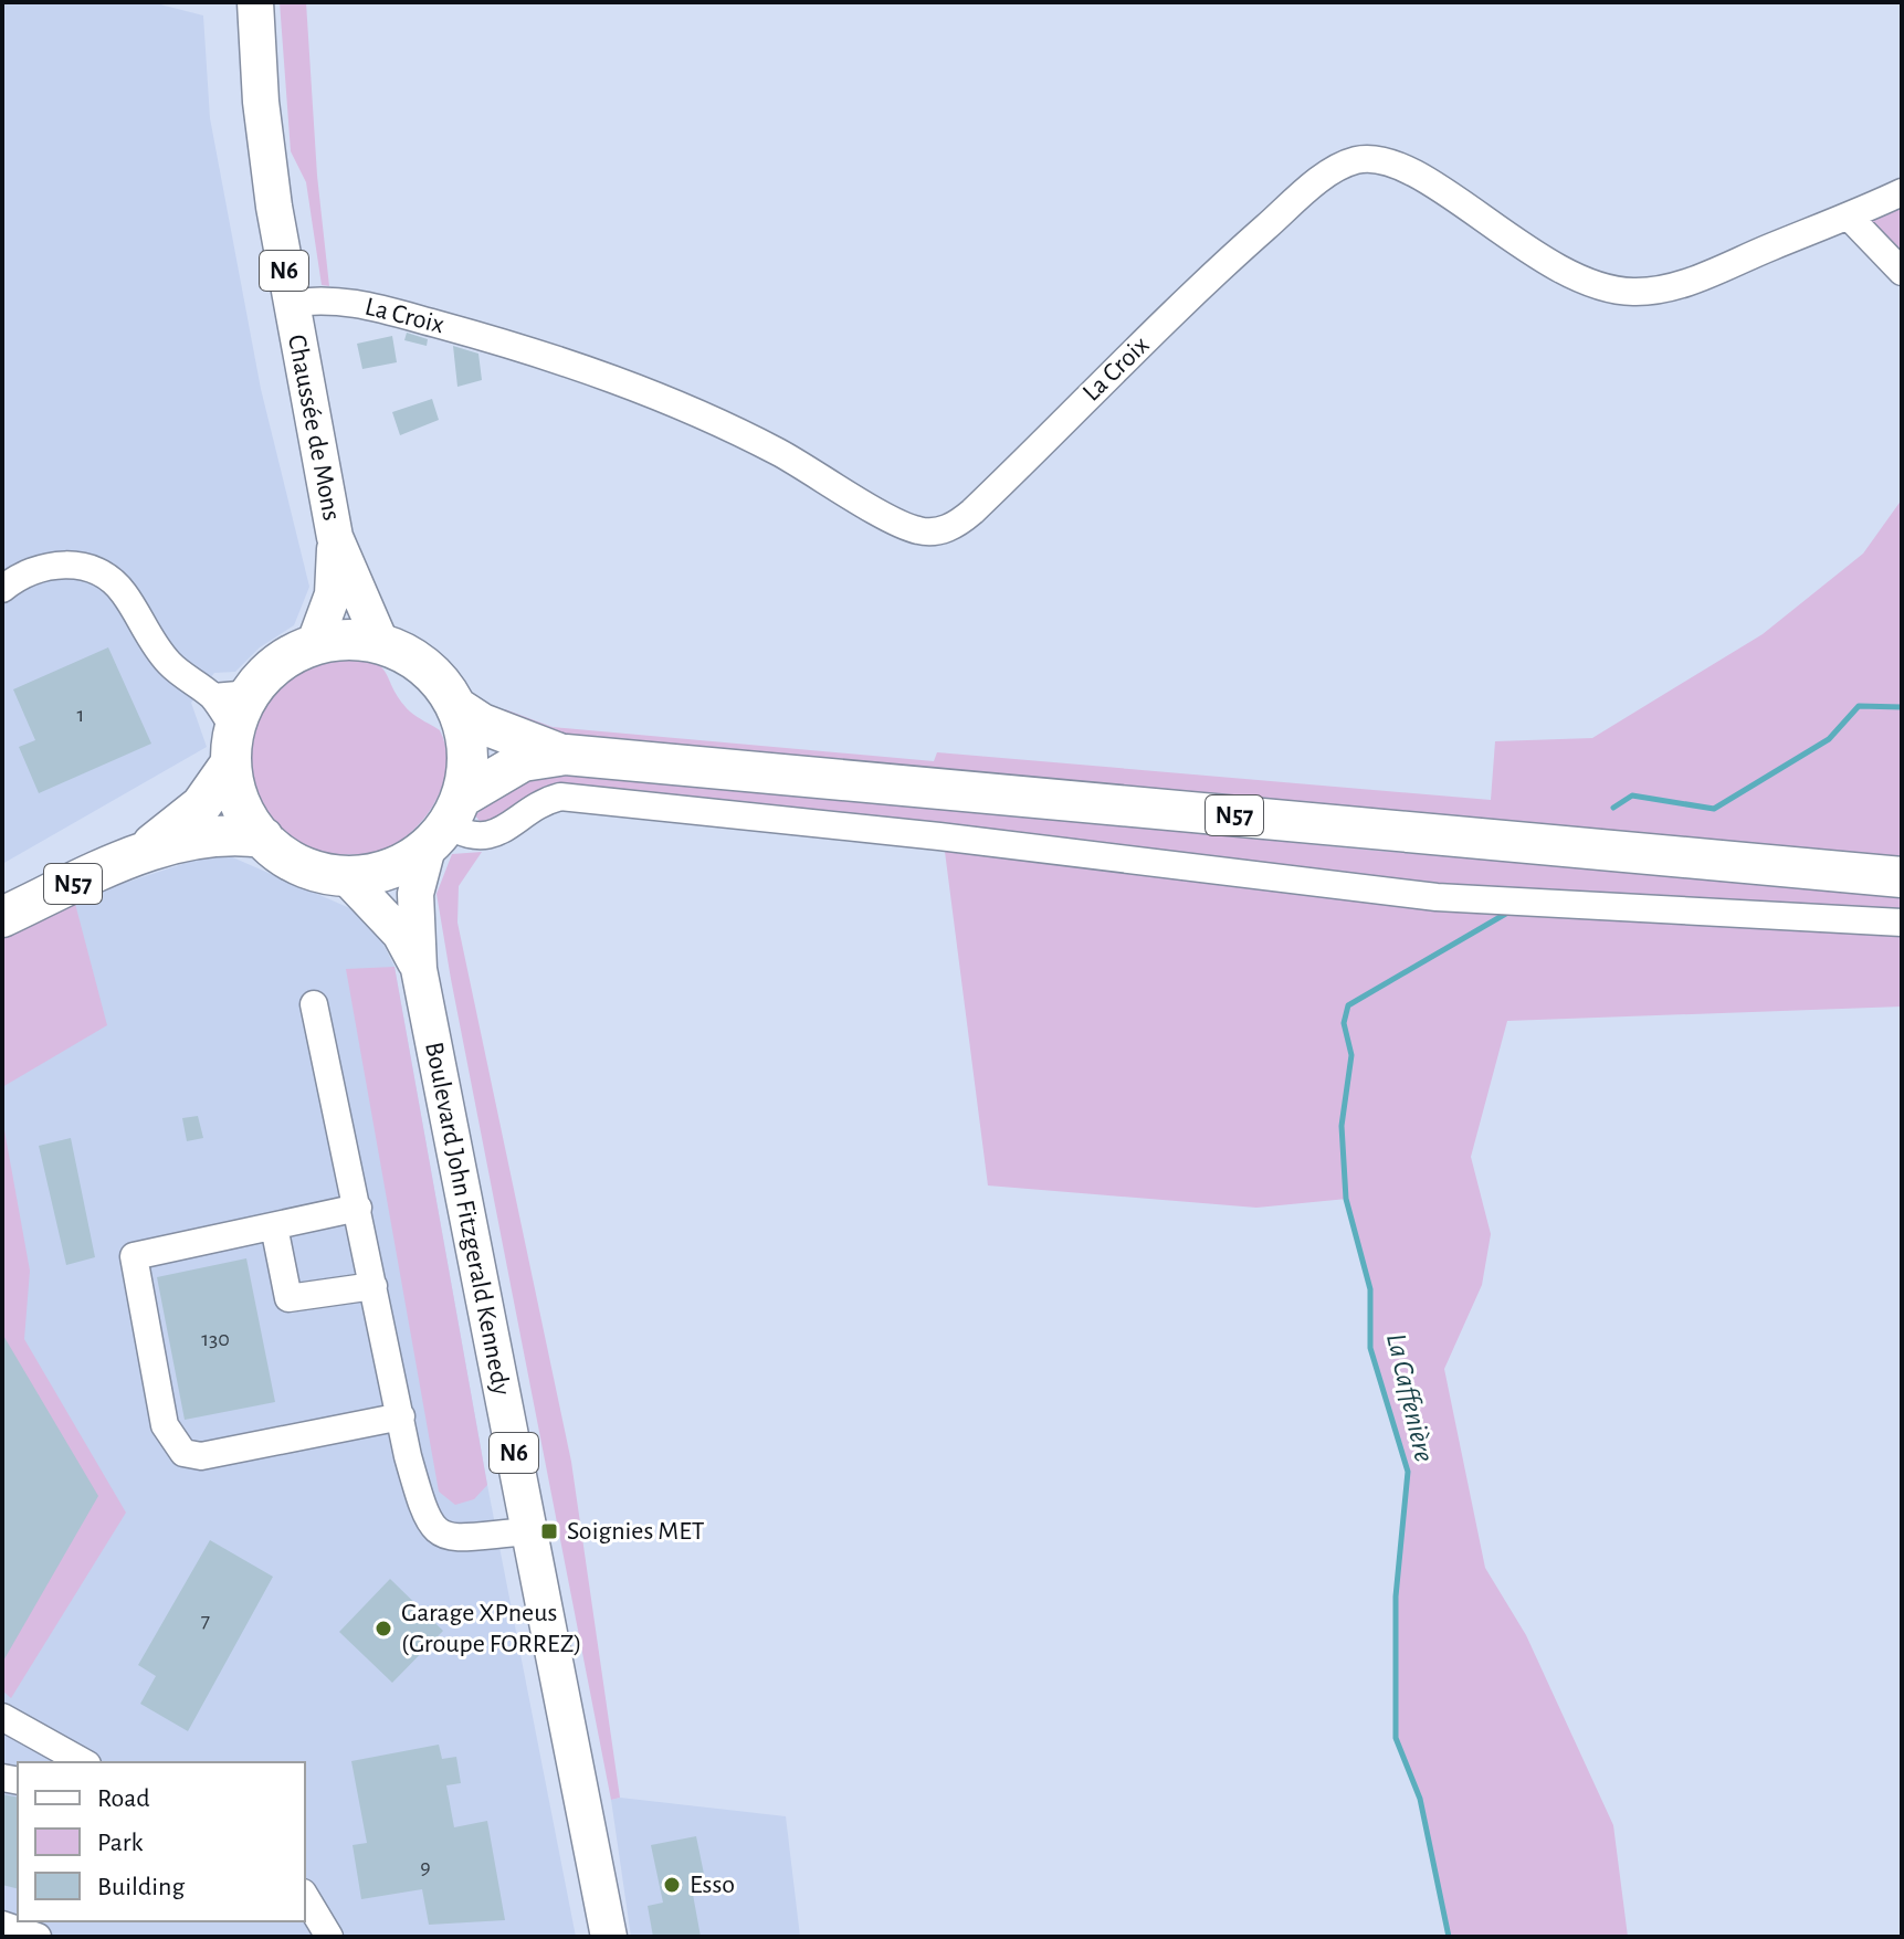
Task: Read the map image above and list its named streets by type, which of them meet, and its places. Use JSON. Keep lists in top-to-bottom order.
{
  "streets": {
    "highway": ["N57"],
    "main road": ["N6", "Chaussée de Mons", "Boulevard John Fitzgerald Kennedy"],
    "street": ["La Croix"]
  },
  "crossings": [
    ["La Croix", "Chaussée de Mons"],
    ["Chaussée de Mons", "N57"],
    ["Chaussée de Mons", "Boulevard John Fitzgerald Kennedy"],
    ["N57", "Boulevard John Fitzgerald Kennedy"]
  ],
  "water": ["La Caffenière"],
  "places": {
    "transit": ["Soignies MET"],
    "other": ["Garage XPneus (Groupe FORREZ)", "Esso"]
  },
  "house_numbers": [
    "1",
    "130",
    "7",
    "9"
  ],
  "legend": ["Road", "Park", "Building"]
}
